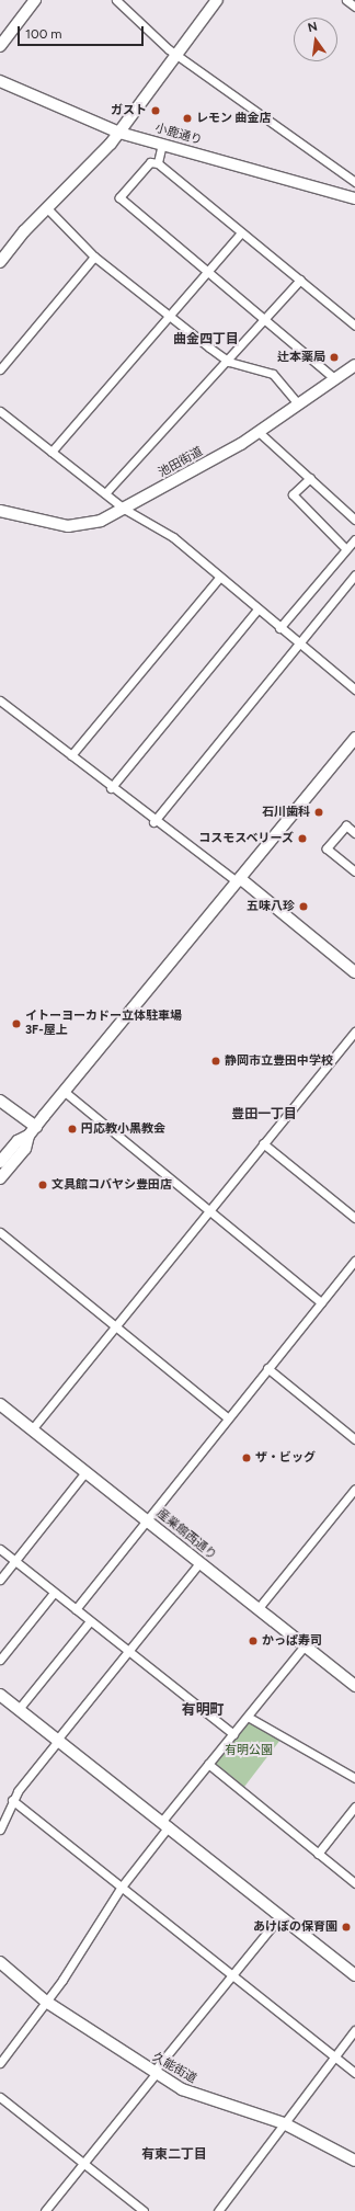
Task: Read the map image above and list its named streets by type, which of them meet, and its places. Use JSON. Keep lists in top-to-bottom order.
{
  "streets": {
    "street": [
      "小鹿通り",
      "池田街道",
      "産業館西通り",
      "久能街道"
    ]
  },
  "districts": [
    "曲金四丁目",
    "豊田一丁目",
    "有明町",
    "有東二丁目"
  ],
  "parks": ["有明公園"],
  "places": [
    "ガスト",
    "レモン 曲金店",
    "辻本薬局",
    "石川歯科",
    "コスモスベリーズ",
    "五味八珍",
    "イトーヨーカドー立体駐車場 3F-屋上",
    "静岡市立豊田中学校",
    "円応教小黒教会",
    "文具館コバヤシ豊田店",
    "ザ・ビッグ",
    "かっぱ寿司",
    "あけぼの保育園"
  ],
  "scale_bar": "100 m",
  "north": "top"
}
